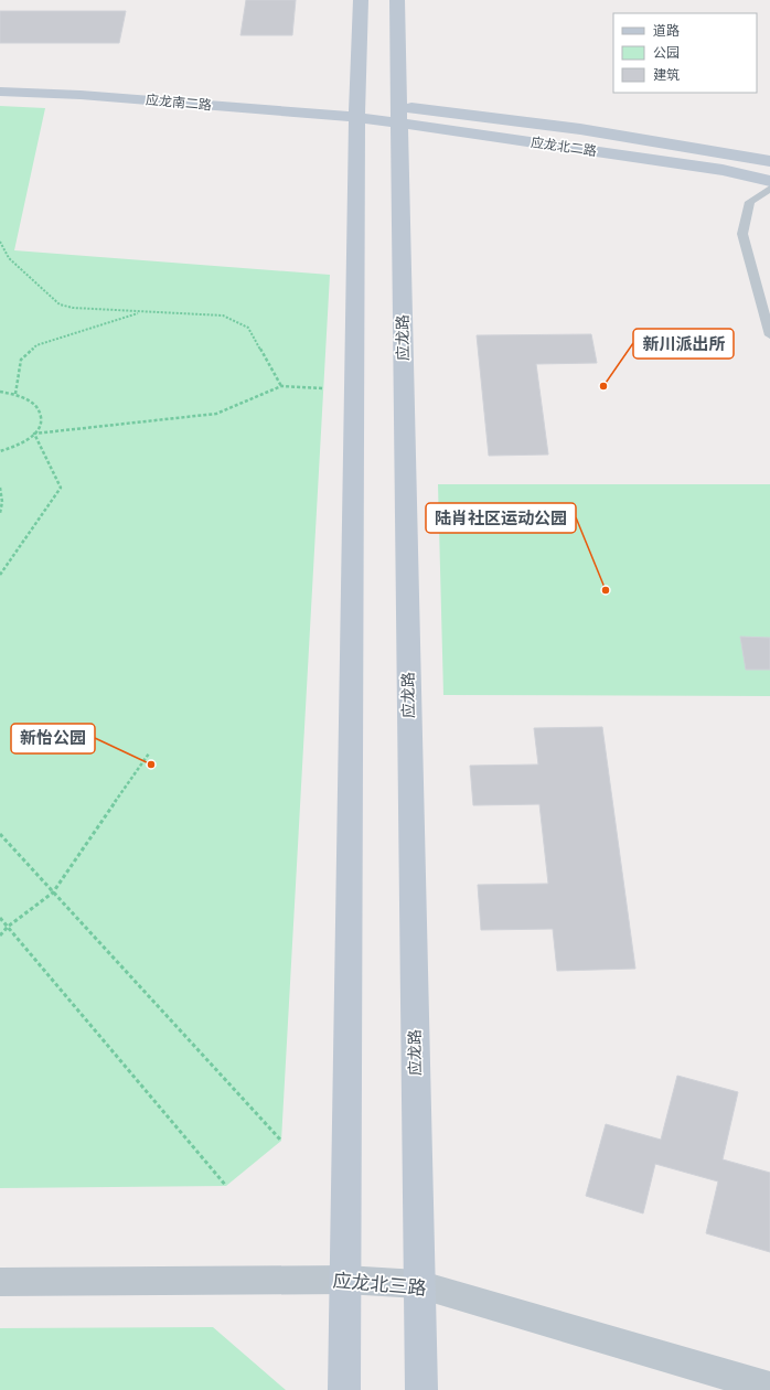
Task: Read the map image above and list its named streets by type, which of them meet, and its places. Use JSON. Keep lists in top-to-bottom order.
{
  "streets": {
    "street": [
      "应龙南二路",
      "应龙北二路",
      "应龙路",
      "应龙北三路"
    ]
  },
  "crossings": [
    ["应龙南二路", "应龙北二路"],
    ["应龙北二路", "应龙路"],
    ["应龙路", "应龙北三路"]
  ],
  "places": ["新川派出所", "陆肖社区运动公园", "新怡公园"],
  "legend": ["道路", "公园", "建筑"]
}
